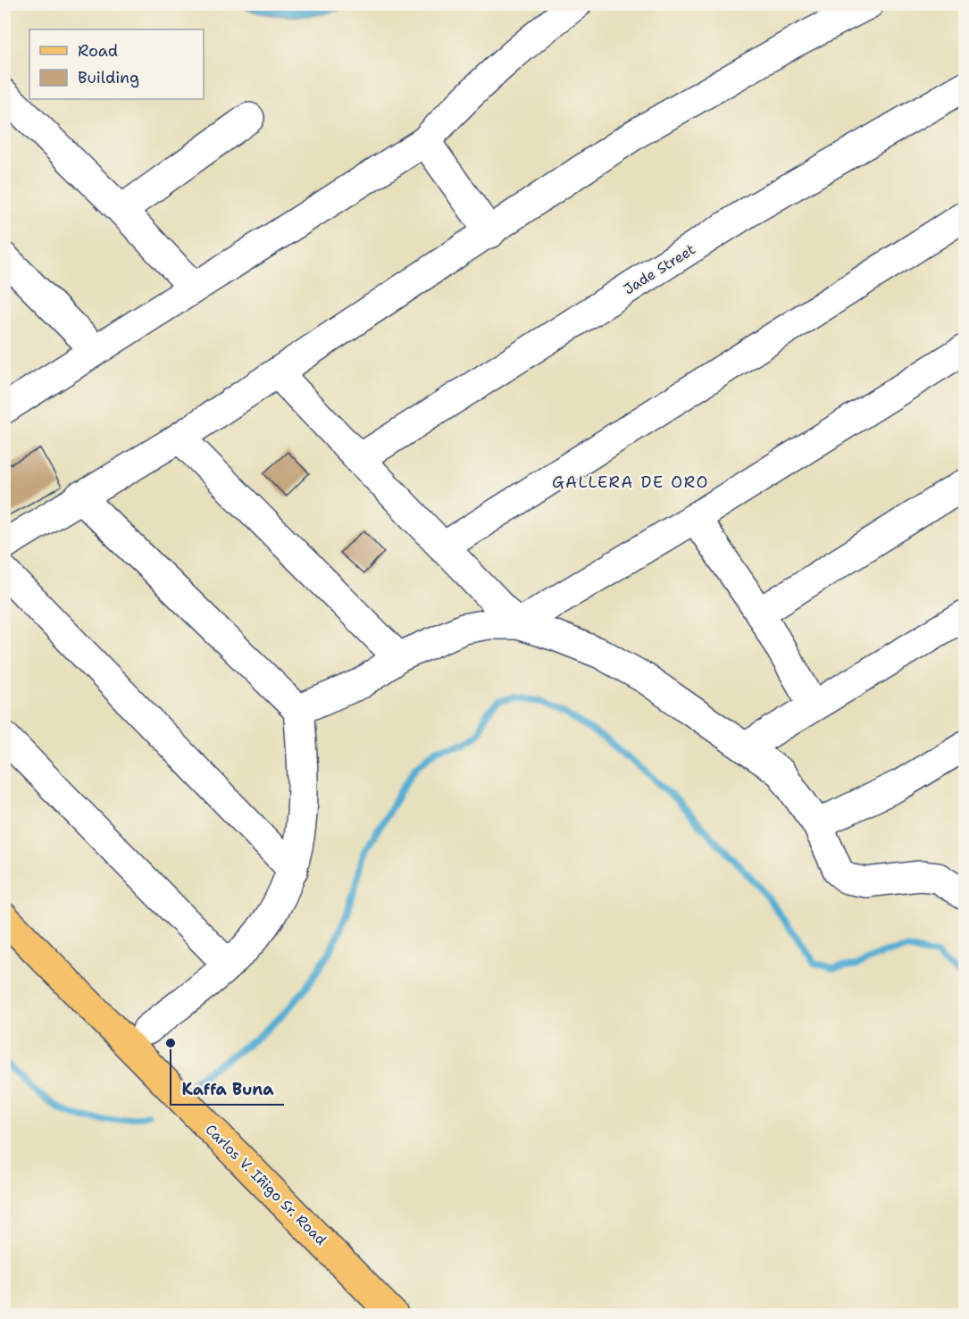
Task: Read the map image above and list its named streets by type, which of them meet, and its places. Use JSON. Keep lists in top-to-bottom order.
{
  "streets": {
    "main road": ["Carlos V. Iñigo Sr. Road"],
    "street": ["Jade Street"]
  },
  "districts": ["GALLERA DE ORO"],
  "places": ["Kaffa Buna"],
  "legend": ["Road", "Building"]
}
